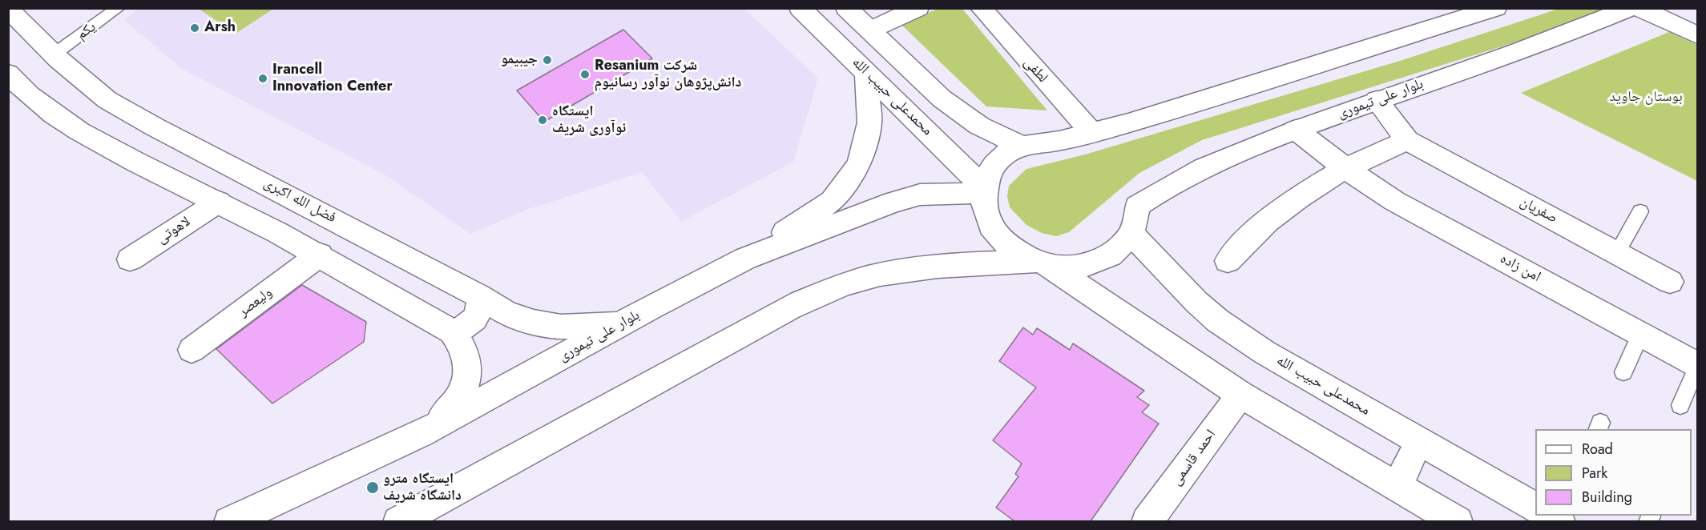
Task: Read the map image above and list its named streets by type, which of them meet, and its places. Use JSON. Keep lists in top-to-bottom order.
{
  "streets": {
    "main road": [
      "لطفی",
      "محمدعلی حبیب الله",
      "بلوار علی تیموری",
      "فضل الله اکبری",
      "صفریان",
      "لاهوتی",
      "امن زاده",
      "ولیعصر",
      "احمد قاسمی"
    ],
    "lane": ["یکم"]
  },
  "crossings": [
    ["یکم", "فضل الله اکبری"],
    ["محمدعلی حبیب الله", "بلوار علی تیموری"],
    ["بلوار علی تیموری", "فضل الله اکبری"],
    ["بلوار علی تیموری", "امن زاده"]
  ],
  "parks": ["بوستان جاوید"],
  "places": [
    "Arsh",
    "جیبیمو",
    "Resanium شرکت دانش‌پژوهان نوآور رسانیوم",
    "Irancell Innovation Center",
    "ایستگاه نوآوری شریف",
    "ایستگاه مترو دانشگاه شریف"
  ],
  "legend": ["Road", "Park", "Building"]
}
